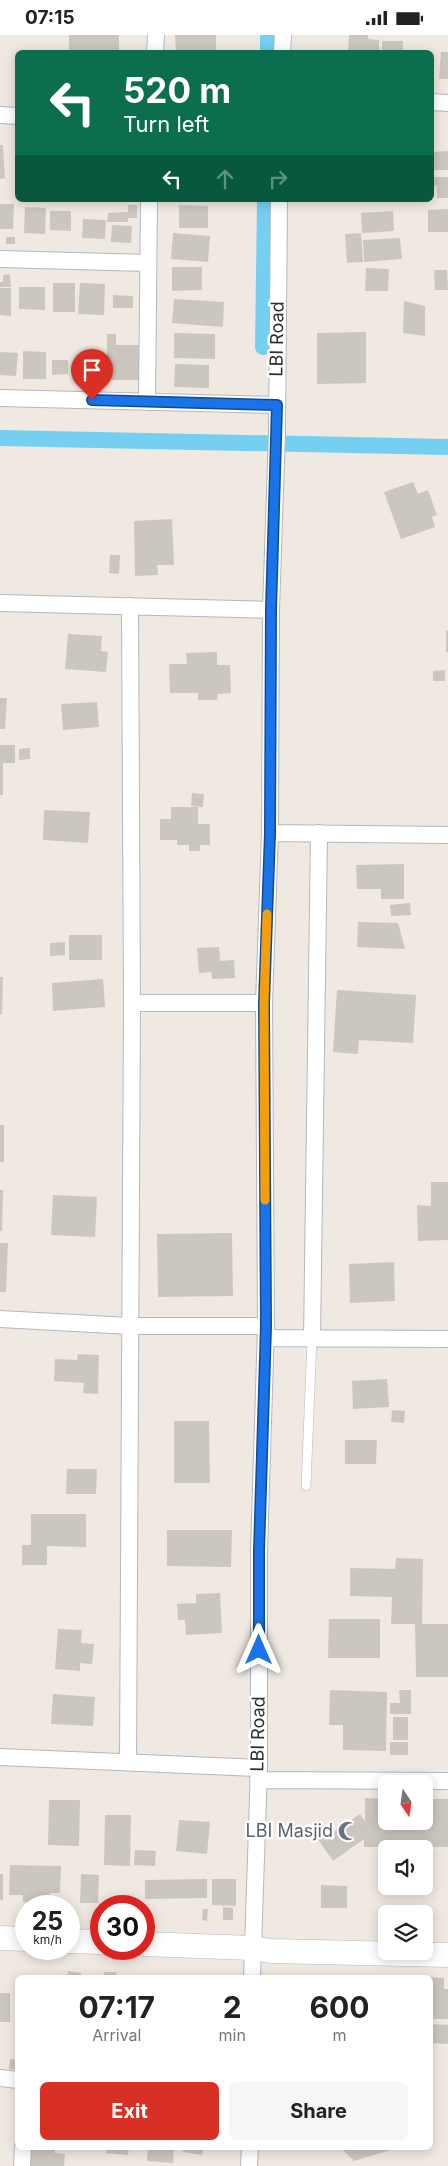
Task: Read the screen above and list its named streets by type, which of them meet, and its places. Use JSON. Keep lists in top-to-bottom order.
{
  "streets": {
    "street": ["LBI Road"]
  },
  "places": {
    "mosque": ["LBI Masjid"]
  },
  "north": "bottom",
  "page": {
    "status": "07:15",
    "turn": ["520 m", "Turn left"],
    "speed": "25 km/h",
    "limit": "30",
    "eta": [
      "07:17",
      "Arrival",
      "2",
      "min",
      "600",
      "m"
    ],
    "buttons": ["Exit", "Share"]
  }
}
